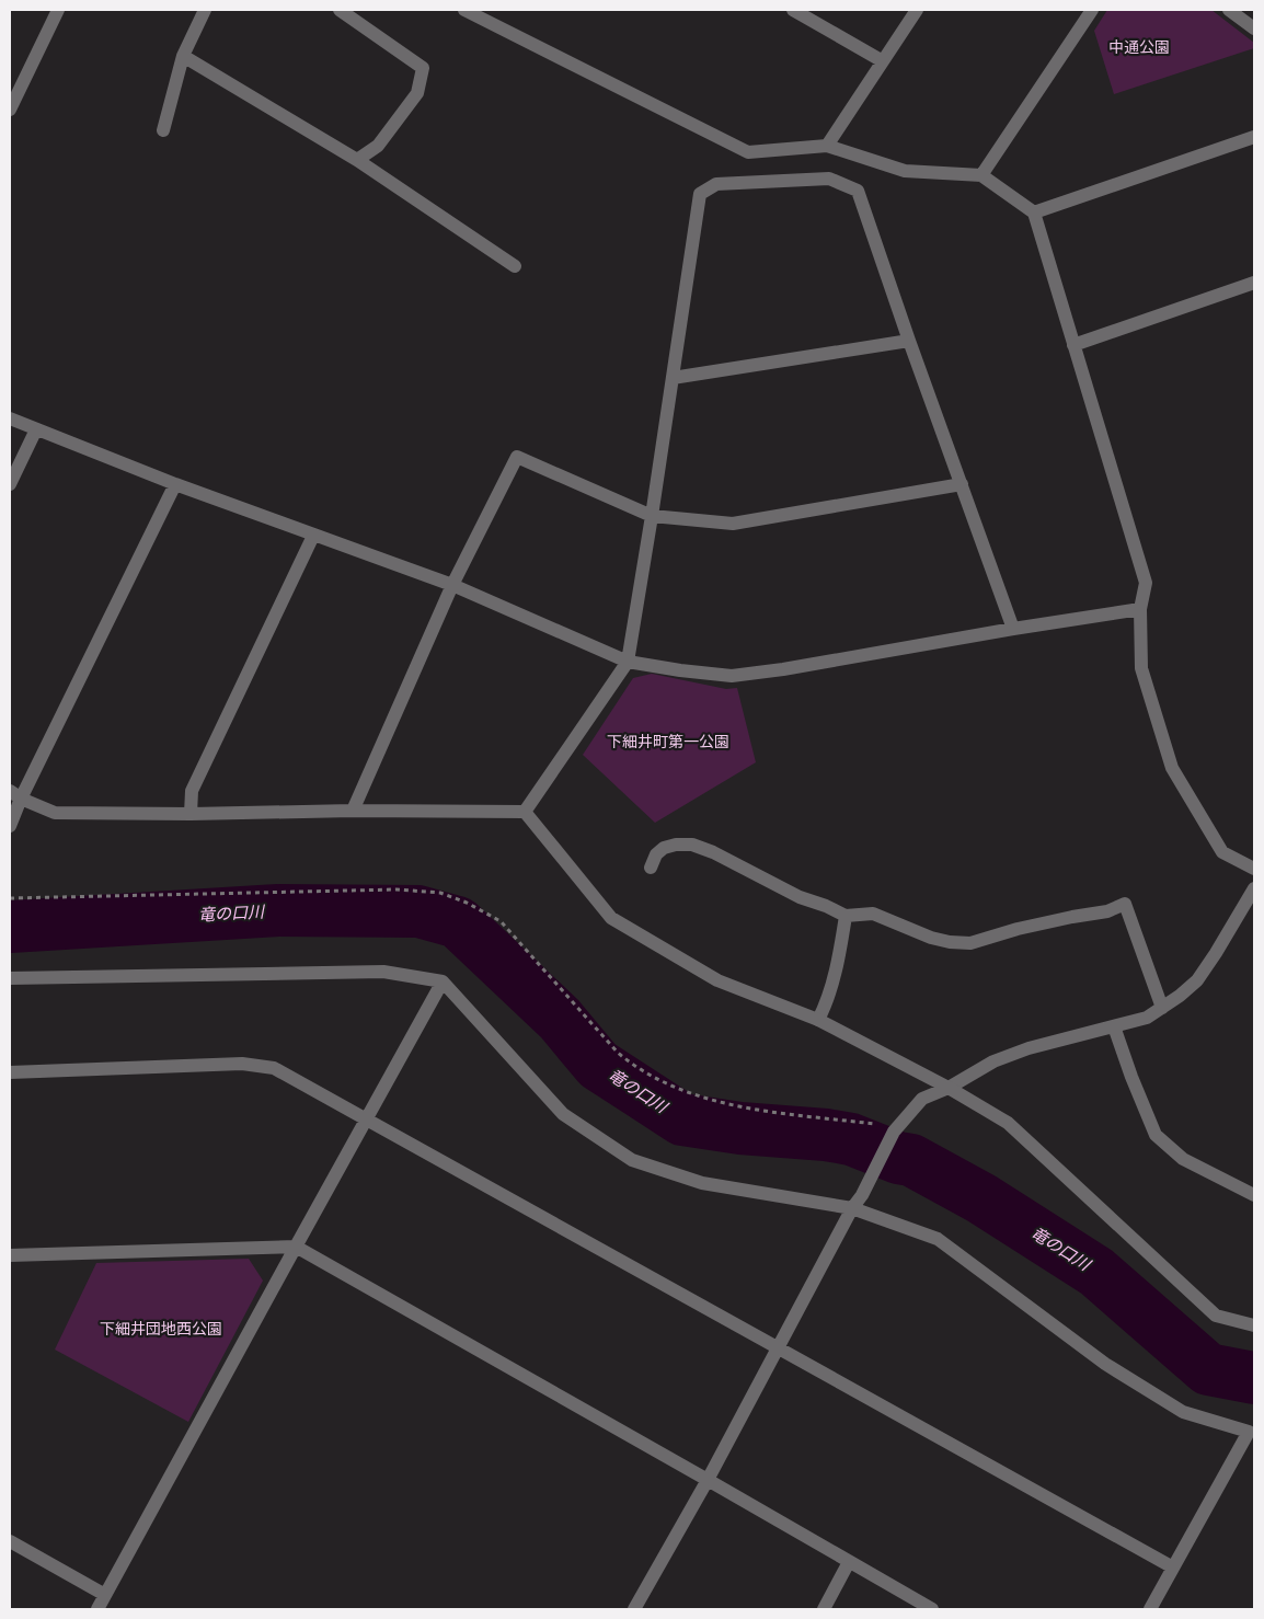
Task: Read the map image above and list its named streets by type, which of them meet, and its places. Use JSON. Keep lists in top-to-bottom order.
{
  "water": ["竜の口川"],
  "parks": ["中通公園", "下細井町第一公園", "下細井団地西公園"]
}
